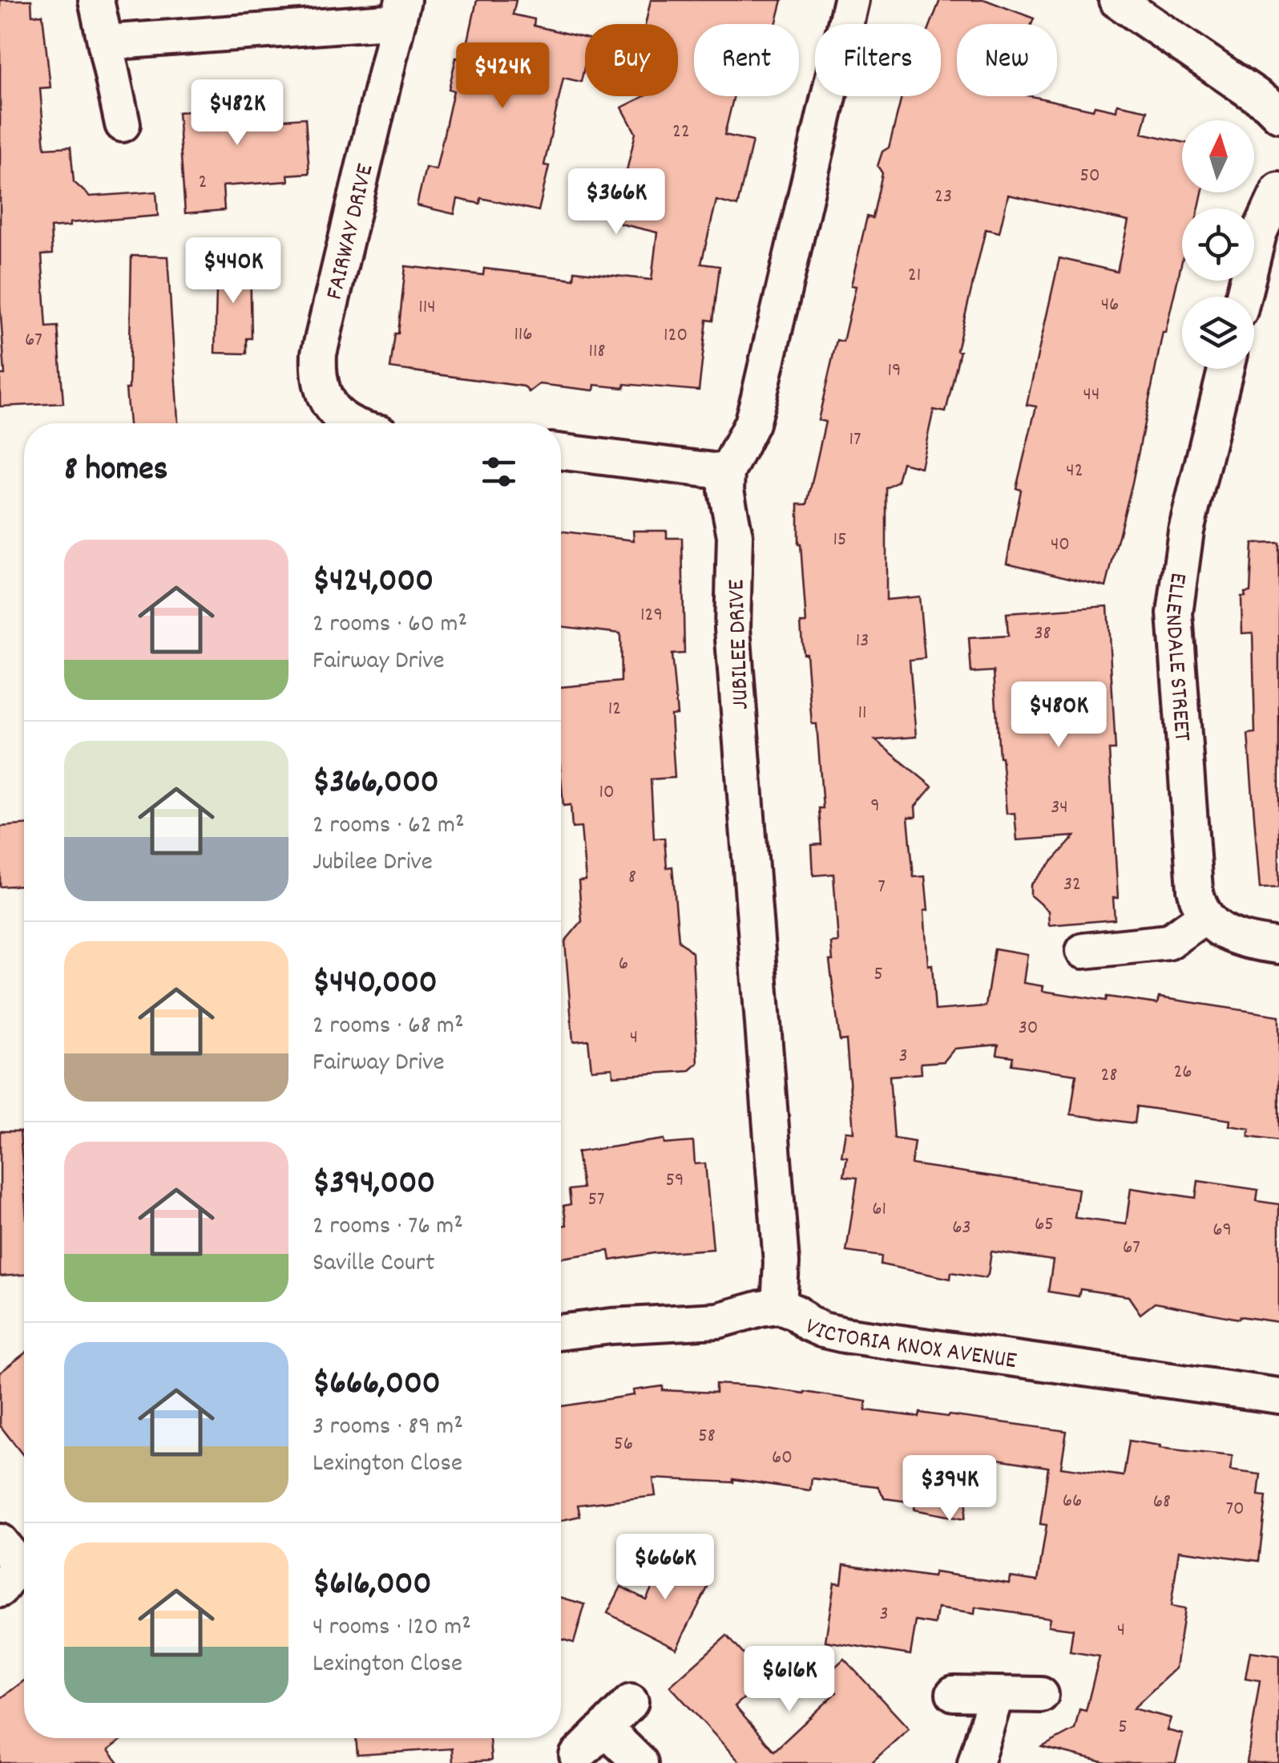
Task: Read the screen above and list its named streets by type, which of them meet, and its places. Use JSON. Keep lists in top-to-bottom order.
{
  "streets": {
    "street": [
      "FAIRWAY DRIVE",
      "JUBILEE DRIVE",
      "ELLENDALE STREET",
      "VICTORIA KNOX AVENUE"
    ]
  },
  "crossings": [
    ["JUBILEE DRIVE", "VICTORIA KNOX AVENUE"]
  ],
  "house_numbers": [
    "22",
    "50",
    "2",
    "23",
    "21",
    "46",
    "114",
    "116",
    "120",
    "67",
    "118",
    "19",
    "44",
    "17",
    "42",
    "15",
    "40",
    "129",
    "38",
    "13",
    "12",
    "11",
    "10",
    "9",
    "34",
    "8",
    "32",
    "7",
    "6",
    "5",
    "30",
    "4",
    "3",
    "26",
    "28",
    "59",
    "57",
    "61",
    "65",
    "63",
    "69",
    "67",
    "58",
    "56",
    "60",
    "66",
    "68",
    "70",
    "3",
    "4",
    "5"
  ],
  "north": "top",
  "page": {
    "chip": [
      "Buy",
      "Rent",
      "Filters",
      "New"
    ],
    "price": [
      "$424K",
      "$482K",
      "$366K",
      "$440K",
      "$480K",
      "$394K",
      "$666K",
      "$616K"
    ],
    "heading": "8 homes",
    "list": [
      {
        "name": "$424,000",
        "note": "2 rooms · 60 m² · Fairway Drive"
      },
      {
        "name": "$366,000",
        "note": "2 rooms · 62 m² · Jubilee Drive"
      },
      {
        "name": "$440,000",
        "note": "2 rooms · 68 m² · Fairway Drive"
      },
      {
        "name": "$394,000",
        "note": "2 rooms · 76 m² · Saville Court"
      },
      {
        "name": "$666,000",
        "note": "3 rooms · 89 m² · Lexington Close"
      },
      {
        "name": "$616,000",
        "note": "4 rooms · 120 m² · Lexington Close"
      }
    ]
  }
}
